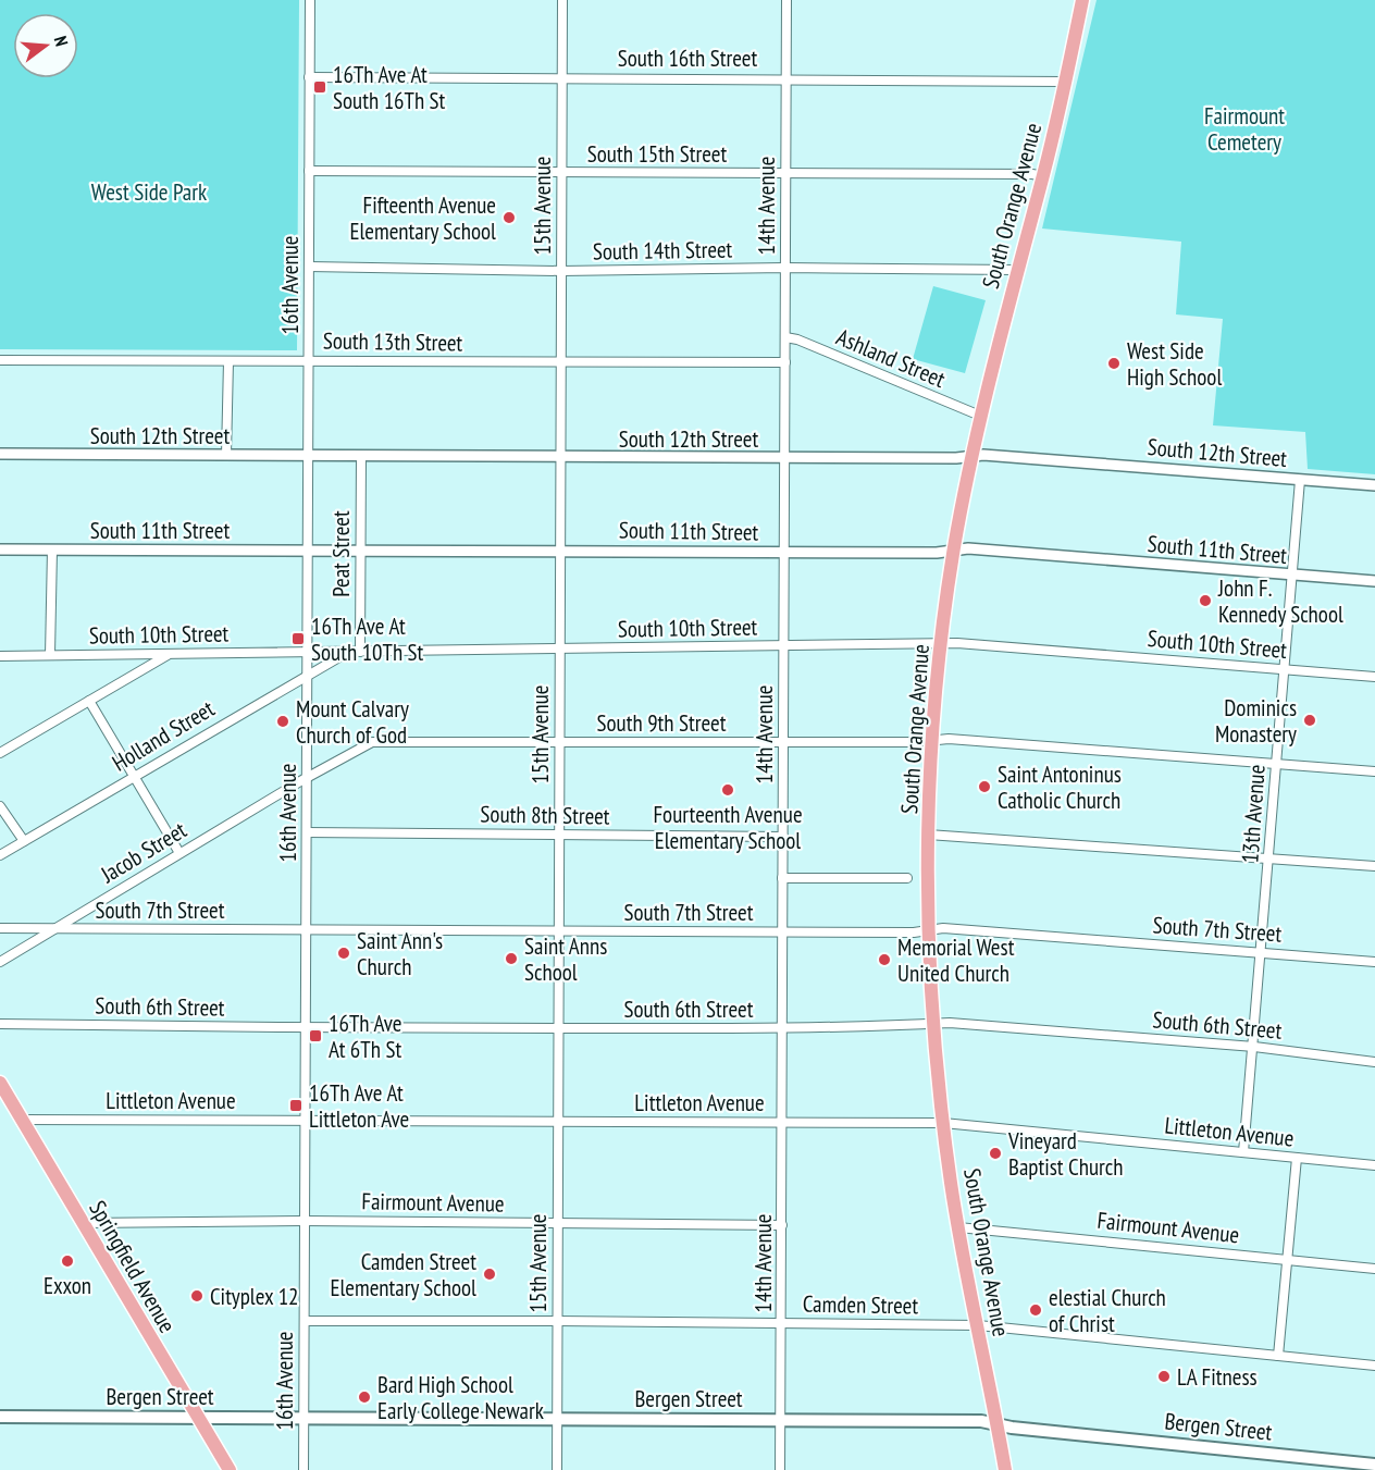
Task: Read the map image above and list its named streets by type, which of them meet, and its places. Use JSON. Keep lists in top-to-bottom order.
{
  "streets": {
    "main road": ["South Orange Avenue", "Springfield Avenue", "Bergen Street"],
    "street": [
      "South 16th Street",
      "South 15th Street",
      "15th Avenue",
      "14th Avenue",
      "South 14th Street",
      "16th Avenue",
      "South 13th Street",
      "Ashland Street",
      "South 12th Street",
      "South 11th Street",
      "Peat Street",
      "South 10th Street",
      "South 9th Street",
      "Holland Street",
      "13th Avenue",
      "South 8th Street",
      "Jacob Street",
      "South 7th Street",
      "South 6th Street",
      "Littleton Avenue",
      "Fairmount Avenue",
      "Camden Street"
    ]
  },
  "crossings": [
    ["South 16th Street", "15th Avenue"],
    ["South 16th Street", "14th Avenue"],
    ["South 16th Street", "South Orange Avenue"],
    ["South 16th Street", "16th Avenue"],
    ["South 15th Street", "15th Avenue"],
    ["South 15th Street", "14th Avenue"],
    ["South 15th Street", "South Orange Avenue"],
    ["South 15th Street", "16th Avenue"],
    ["15th Avenue", "South 14th Street"],
    ["15th Avenue", "South 13th Street"],
    ["15th Avenue", "South 12th Street"],
    ["15th Avenue", "South 11th Street"],
    ["15th Avenue", "South 10th Street"],
    ["15th Avenue", "South 9th Street"],
    ["15th Avenue", "South 8th Street"],
    ["15th Avenue", "South 7th Street"],
    ["15th Avenue", "South 6th Street"],
    ["15th Avenue", "Littleton Avenue"],
    ["15th Avenue", "Fairmount Avenue"],
    ["15th Avenue", "Camden Street"],
    ["15th Avenue", "Bergen Street"],
    ["14th Avenue", "South 14th Street"],
    ["14th Avenue", "South 13th Street"],
    ["14th Avenue", "Ashland Street"],
    ["14th Avenue", "South 12th Street"],
    ["14th Avenue", "South 11th Street"],
    ["14th Avenue", "South 10th Street"],
    ["14th Avenue", "South 9th Street"],
    ["14th Avenue", "South 8th Street"],
    ["14th Avenue", "South 7th Street"],
    ["14th Avenue", "South 6th Street"],
    ["14th Avenue", "Littleton Avenue"],
    ["14th Avenue", "Fairmount Avenue"],
    ["14th Avenue", "Camden Street"],
    ["14th Avenue", "Bergen Street"],
    ["South Orange Avenue", "South 14th Street"],
    ["South Orange Avenue", "Ashland Street"],
    ["South Orange Avenue", "South 12th Street"],
    ["South Orange Avenue", "South 11th Street"],
    ["South Orange Avenue", "South 10th Street"],
    ["South Orange Avenue", "South 9th Street"],
    ["South Orange Avenue", "South 7th Street"],
    ["South Orange Avenue", "South 6th Street"],
    ["South Orange Avenue", "Littleton Avenue"],
    ["South Orange Avenue", "Fairmount Avenue"],
    ["South Orange Avenue", "Camden Street"],
    ["South Orange Avenue", "Bergen Street"],
    ["South 14th Street", "16th Avenue"],
    ["16th Avenue", "South 13th Street"],
    ["16th Avenue", "South 12th Street"],
    ["16th Avenue", "South 11th Street"],
    ["16th Avenue", "South 10th Street"],
    ["16th Avenue", "South 9th Street"],
    ["16th Avenue", "Holland Street"],
    ["16th Avenue", "South 8th Street"],
    ["16th Avenue", "Jacob Street"],
    ["16th Avenue", "South 7th Street"],
    ["16th Avenue", "South 6th Street"],
    ["16th Avenue", "Littleton Avenue"],
    ["16th Avenue", "Fairmount Avenue"],
    ["16th Avenue", "Camden Street"],
    ["16th Avenue", "Bergen Street"],
    ["South 12th Street", "Peat Street"],
    ["South 12th Street", "13th Avenue"],
    ["South 11th Street", "Peat Street"],
    ["South 11th Street", "13th Avenue"],
    ["Peat Street", "South 10th Street"],
    ["South 10th Street", "Holland Street"],
    ["South 10th Street", "13th Avenue"],
    ["South 9th Street", "13th Avenue"],
    ["South 9th Street", "Jacob Street"],
    ["13th Avenue", "South 7th Street"],
    ["13th Avenue", "South 6th Street"],
    ["13th Avenue", "Littleton Avenue"],
    ["Jacob Street", "South 7th Street"],
    ["Littleton Avenue", "Springfield Avenue"],
    ["Fairmount Avenue", "Springfield Avenue"],
    ["Springfield Avenue", "Bergen Street"]
  ],
  "parks": ["Fairmount Cemetery", "West Side Park"],
  "places": {
    "transit": [
      "16Th Ave At South 16Th St",
      "16Th Ave At South 10Th St",
      "16Th Ave At 6Th St",
      "16Th Ave At Littleton Ave"
    ],
    "other": [
      "Fifteenth Avenue Elementary School",
      "West Side High School",
      "John F. Kennedy School",
      "Dominics Monastery",
      "Mount Calvary Church of God",
      "Saint Antoninus Catholic Church",
      "Fourteenth Avenue Elementary School",
      "Saint Ann's Church",
      "Saint Anns School",
      "Memorial West United Church",
      "Vineyard Baptist Church",
      "Exxon",
      "Camden Street Elementary School",
      "Cityplex 12",
      "elestial Church of Christ",
      "LA Fitness",
      "Bard High School Early College Newark"
    ]
  },
  "north": "right"
}
